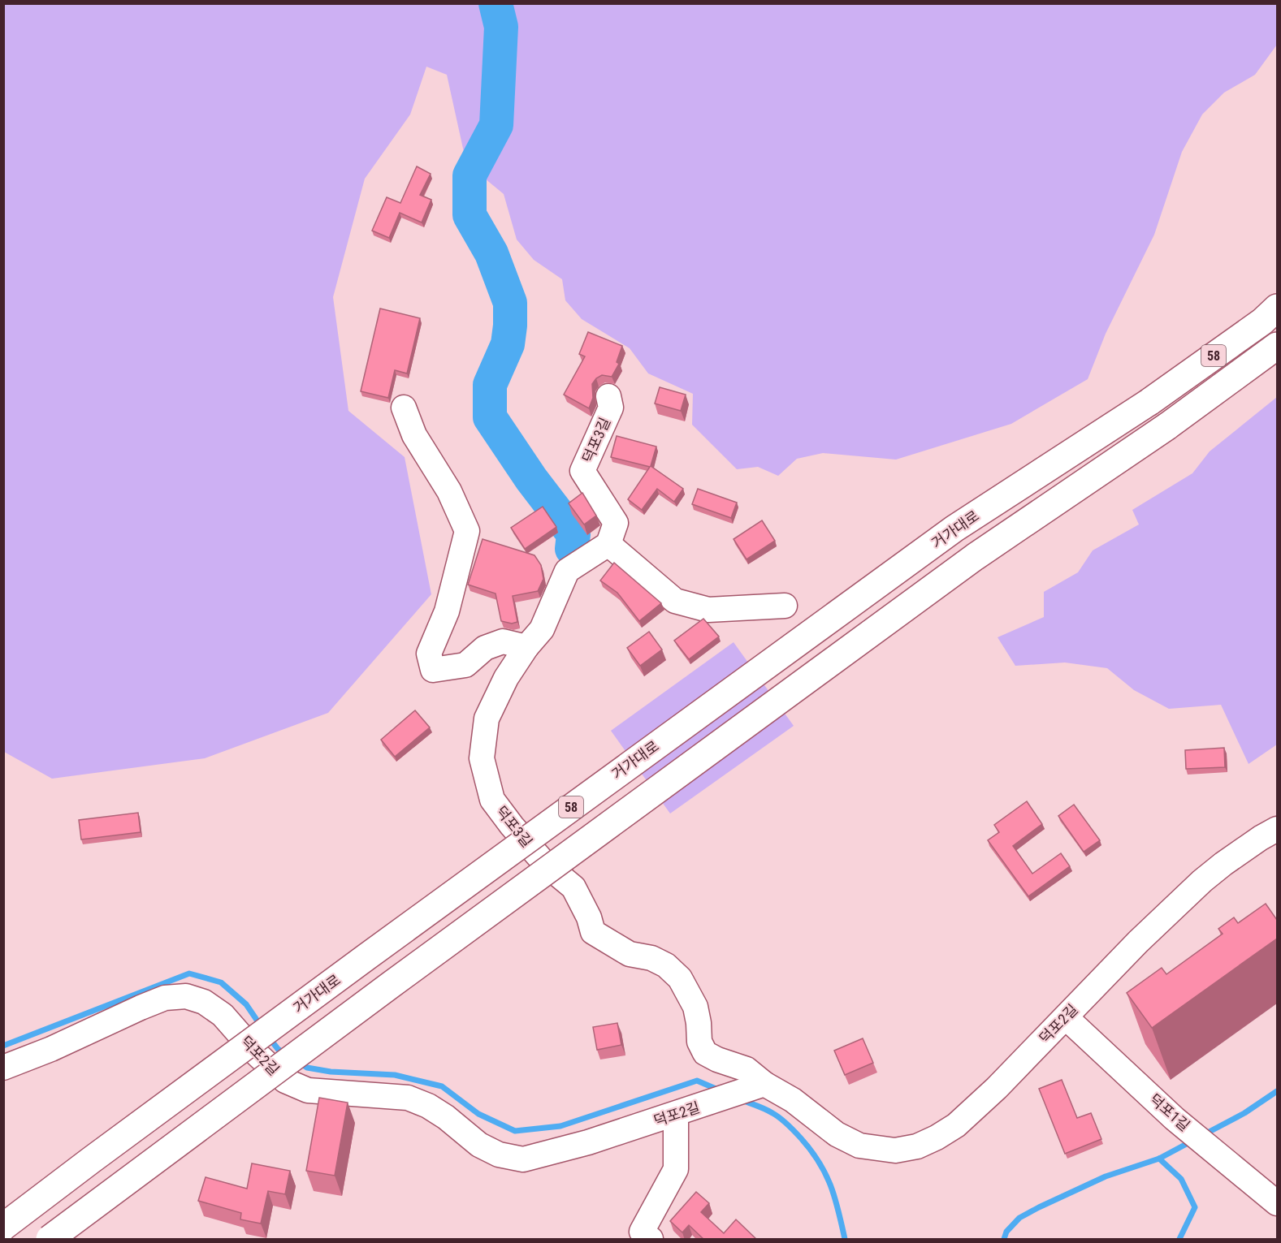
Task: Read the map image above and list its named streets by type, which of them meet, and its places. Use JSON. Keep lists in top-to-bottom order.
{
  "streets": {
    "highway": ["58", "거가대로"],
    "street": ["덕포3길", "덕포2길", "덕포1길"]
  },
  "crossings": [
    ["덕포3길", "덕포2길"],
    ["덕포2길", "덕포1길"]
  ]
}
